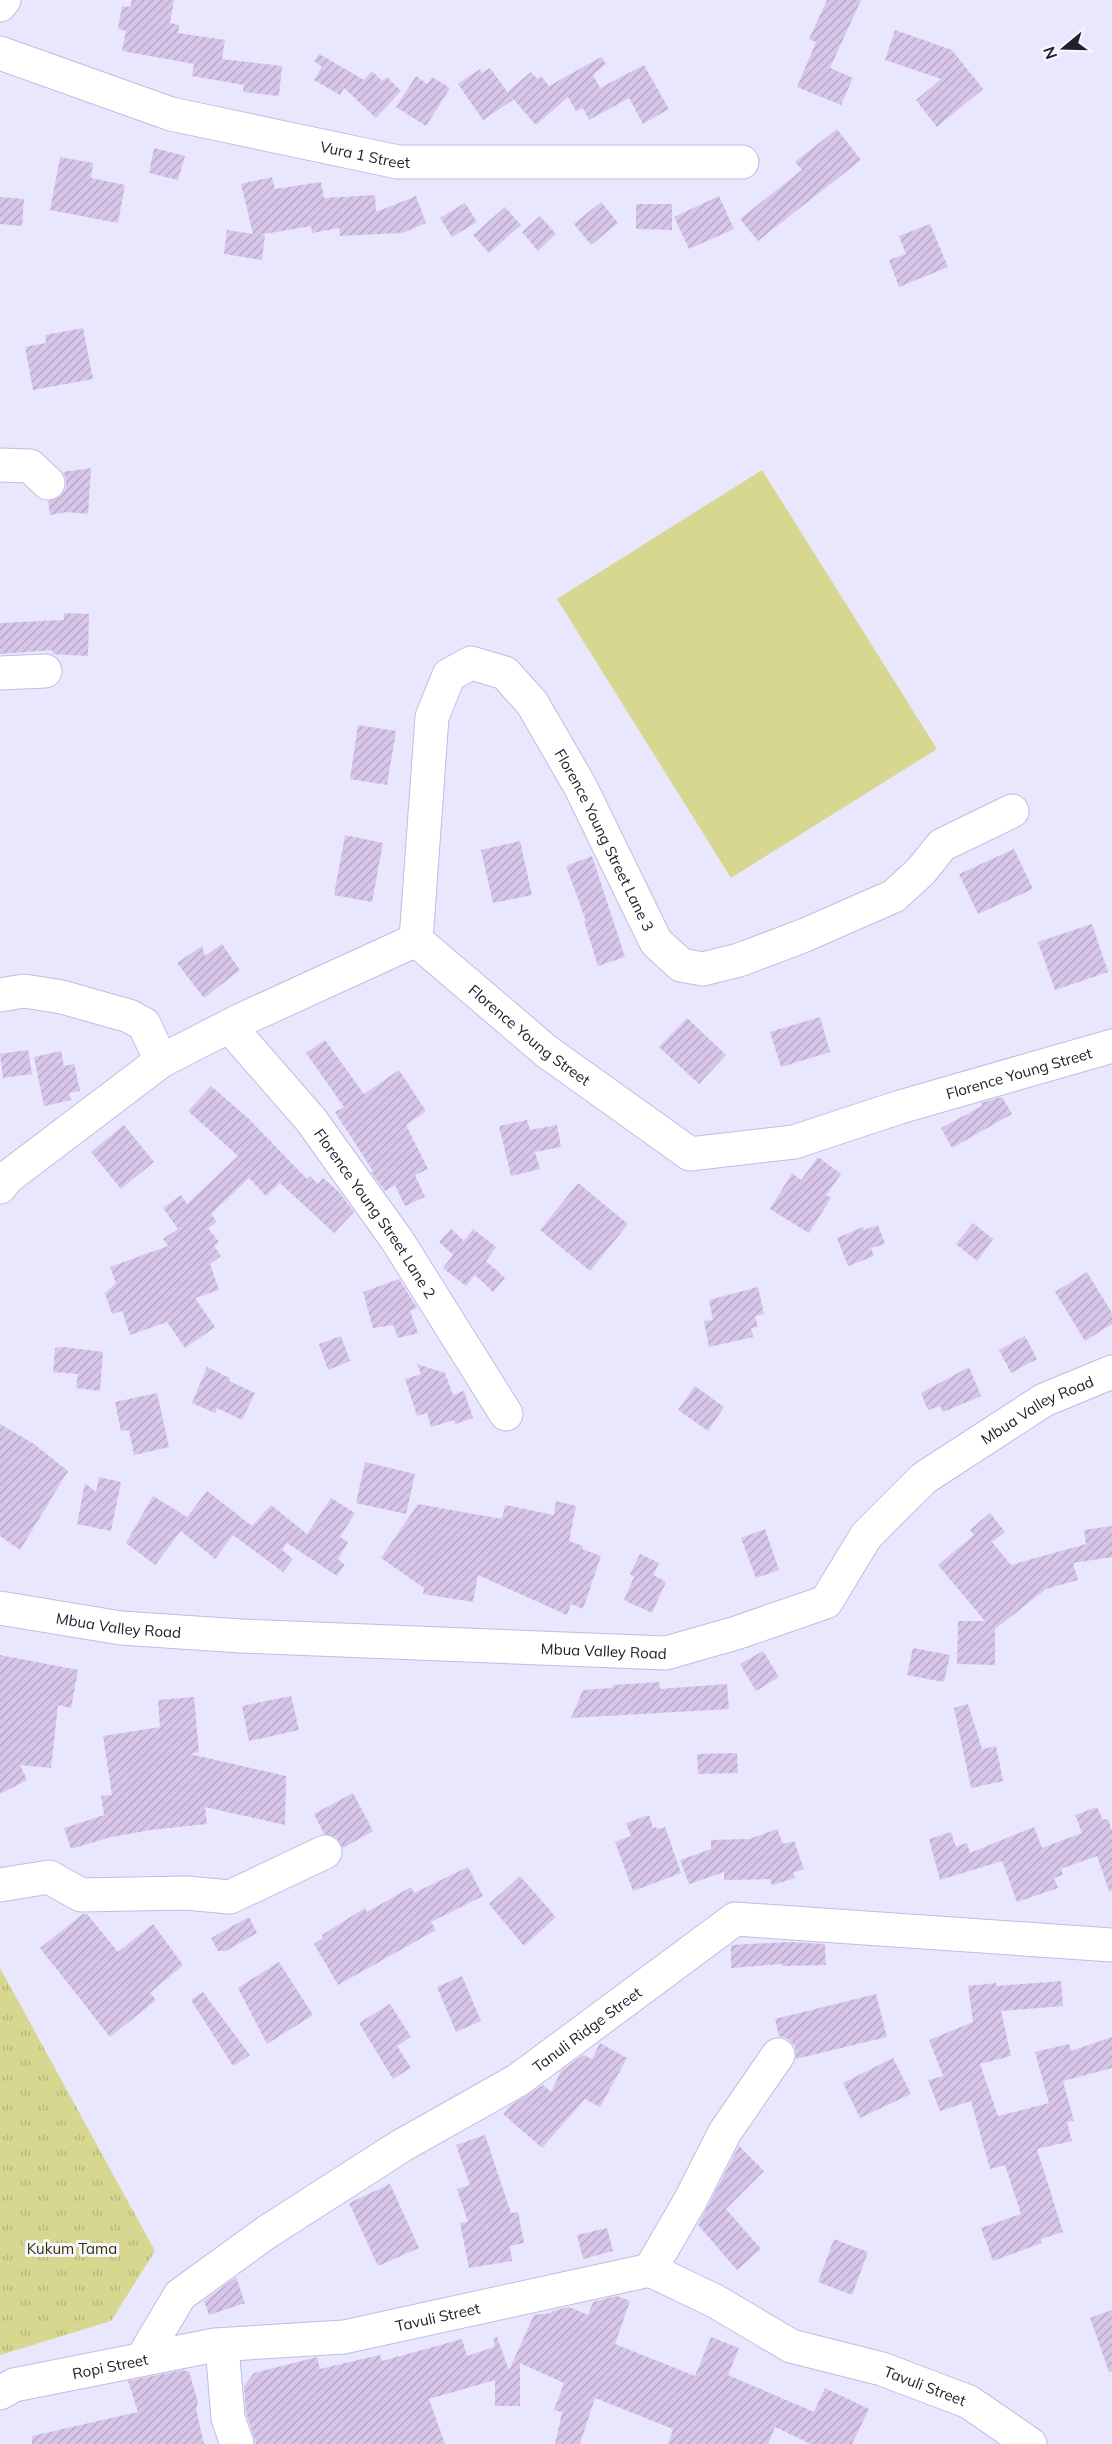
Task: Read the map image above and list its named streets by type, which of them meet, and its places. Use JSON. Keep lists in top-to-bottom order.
{
  "streets": {
    "street": [
      "Vura 1 Street",
      "Florence Young Street Lane 3",
      "Florence Young Street",
      "Florence Young Street Lane 2",
      "Mbua Valley Road",
      "Tanuli Ridge Street",
      "Tavuli Street",
      "Ropi Street"
    ]
  },
  "crossings": [
    ["Florence Young Street Lane 3", "Florence Young Street"],
    ["Tanuli Ridge Street", "Ropi Street"],
    ["Tavuli Street", "Ropi Street"]
  ],
  "parks": ["Kukum Tama"],
  "north": "left"
}
